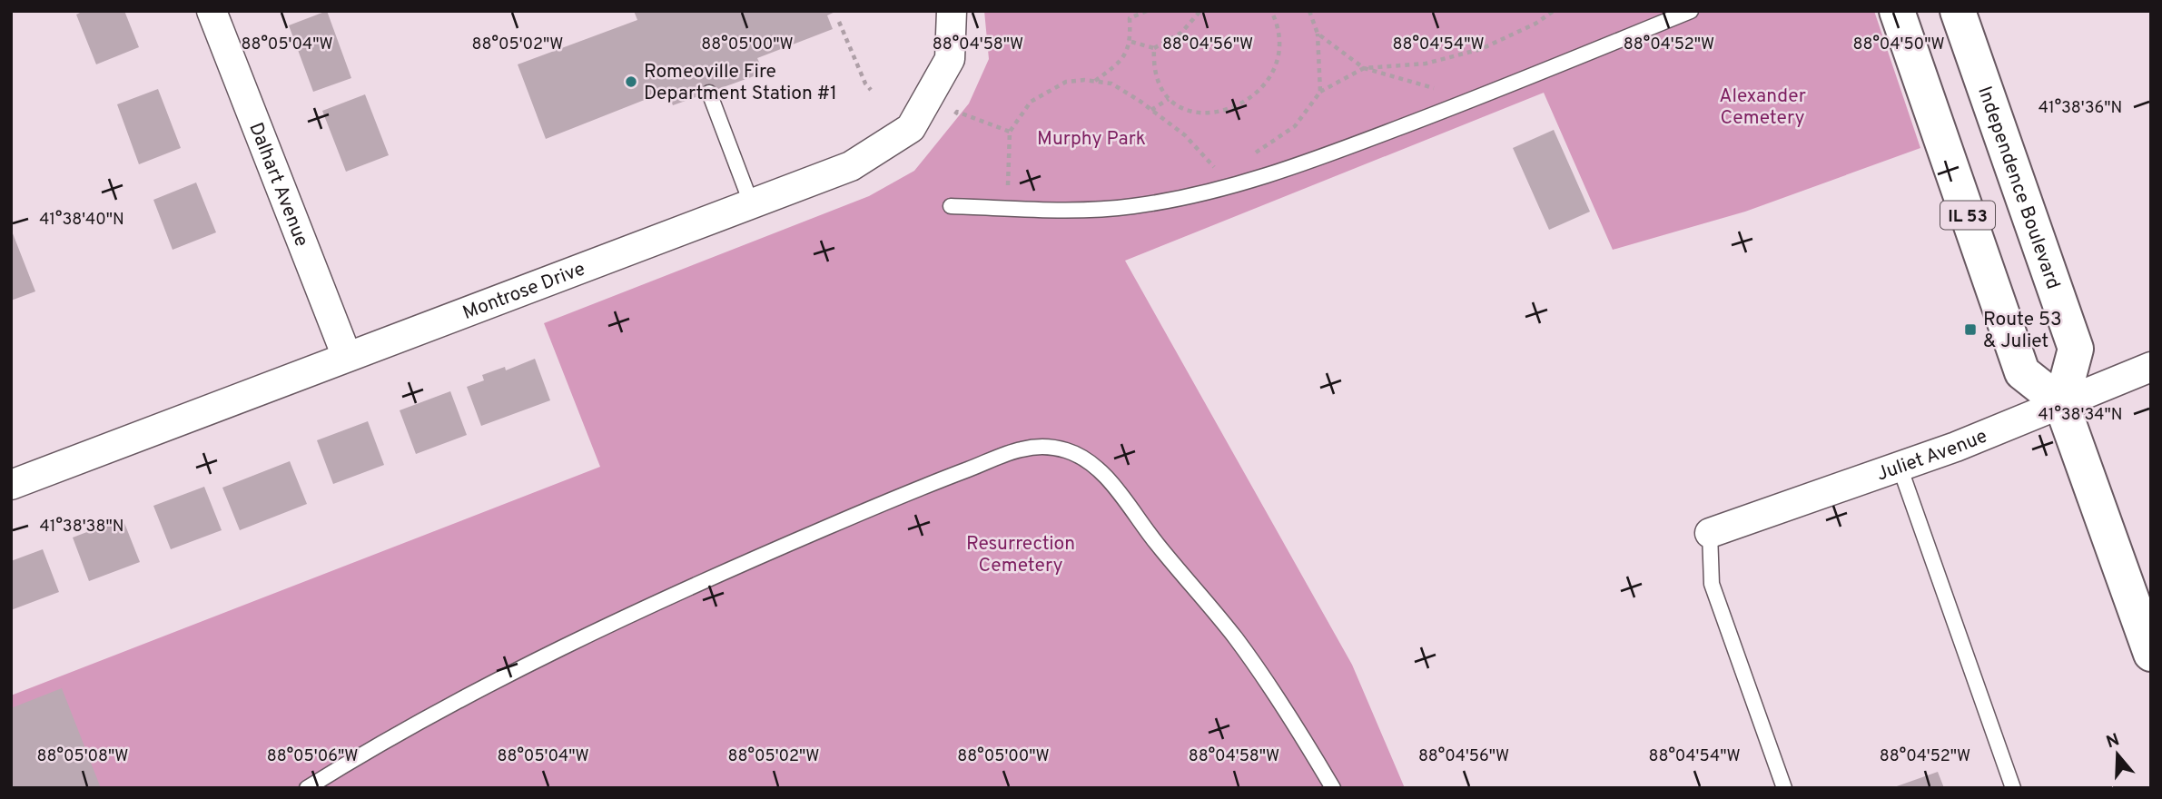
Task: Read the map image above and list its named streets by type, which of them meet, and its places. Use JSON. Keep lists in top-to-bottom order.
{
  "streets": {
    "main road": ["Independence Boulevard", "IL 53"],
    "street": ["Dalhart Avenue", "Montrose Drive", "Juliet Avenue"]
  },
  "crossings": [
    ["Dalhart Avenue", "Montrose Drive"],
    ["Independence Boulevard", "IL 53"],
    ["Independence Boulevard", "Juliet Avenue"],
    ["IL 53", "Juliet Avenue"]
  ],
  "parks": ["Alexander Cemetery", "Murphy Park", "Resurrection Cemetery"],
  "places": {
    "other": ["Romeoville Fire Department Station #1"],
    "transit": ["Route 53 & Juliet"]
  },
  "north": "top",
  "coordinates": [
    "88°05'04\"W",
    "88°05'02\"W",
    "88°05'00\"W",
    "88°04'58\"W",
    "88°04'56\"W",
    "88°04'54\"W",
    "88°04'52\"W",
    "88°04'50\"W",
    "41°38'36\"N",
    "41°38'40\"N",
    "41°38'34\"N",
    "41°38'38\"N",
    "88°05'08\"W",
    "88°05'06\"W"
  ]
}
